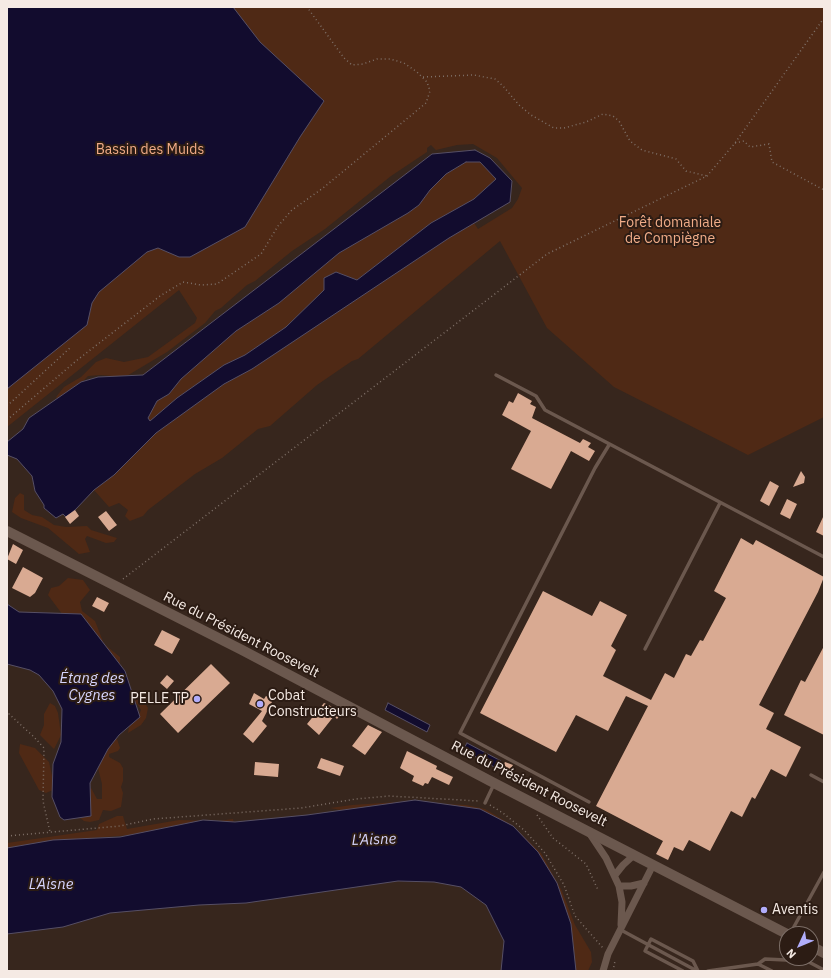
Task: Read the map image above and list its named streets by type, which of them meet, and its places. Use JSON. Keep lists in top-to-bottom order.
{
  "streets": {
    "street": ["Rue du Président Roosevelt"]
  },
  "water": ["Étang des Cygnes", "L'Aisne"],
  "parks": ["Bassin des Muids", "Forêt domaniale de Compiègne"],
  "places": ["PELLE TP", "Cobat Constructeurs", "Aventis"],
  "north": "bottom left"
}
